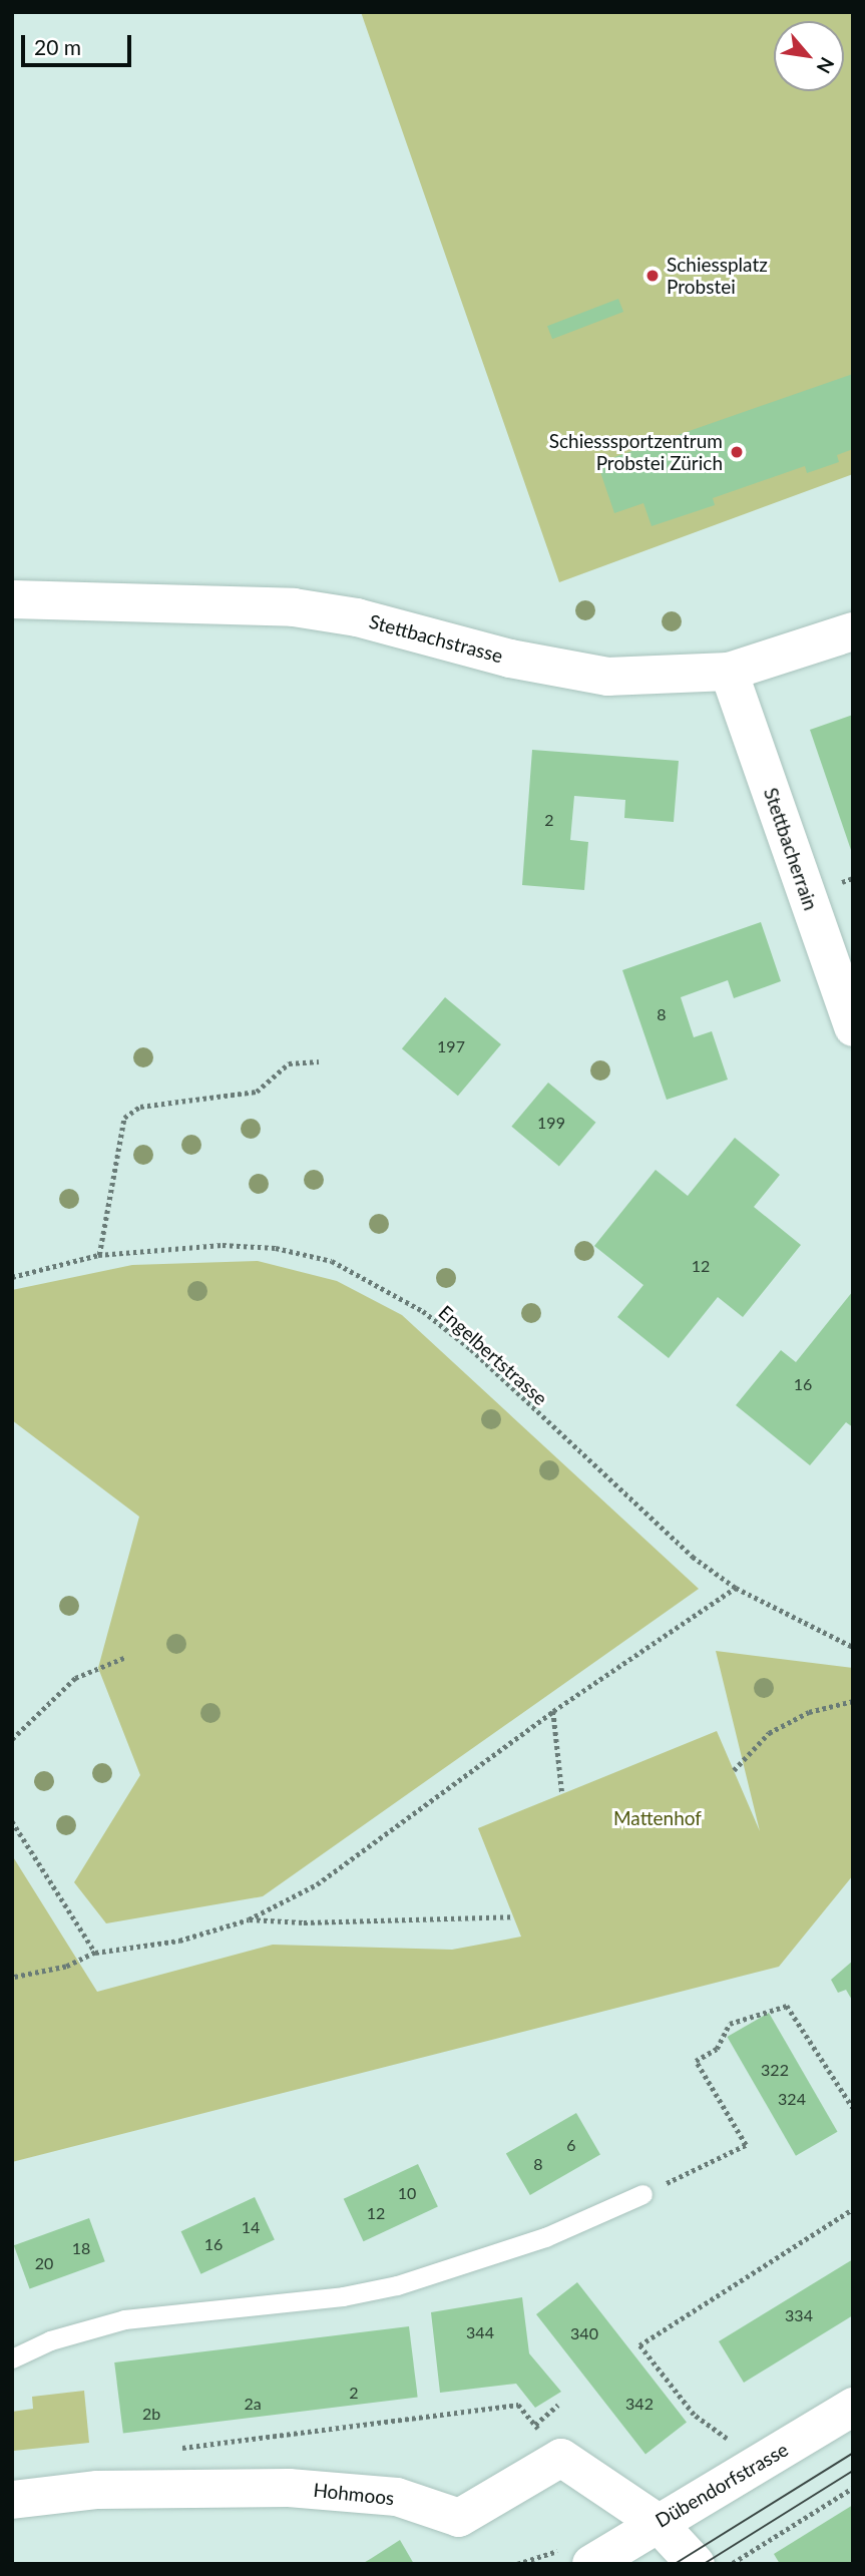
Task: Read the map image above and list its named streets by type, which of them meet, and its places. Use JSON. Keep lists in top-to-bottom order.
{
  "streets": {
    "street": [
      "Stettbachstrasse",
      "Stettbacherrain",
      "Dübendorfstrasse",
      "Hohmoos"
    ],
    "path": ["Engelbertstrasse"]
  },
  "crossings": [
    ["Stettbachstrasse", "Stettbacherrain"]
  ],
  "parks": ["Mattenhof"],
  "places": ["Schiessplatz Probstei", "Schiesssportzentrum Probstei Zürich"],
  "house_numbers": [
    "2",
    "8",
    "197",
    "199",
    "12",
    "16",
    "322",
    "324",
    "6",
    "8",
    "10",
    "12",
    "14",
    "16",
    "18",
    "20",
    "334",
    "344",
    "340",
    "2",
    "2a",
    "342",
    "2b"
  ],
  "scale_bar": "20 m",
  "north": "bottom right"
}
